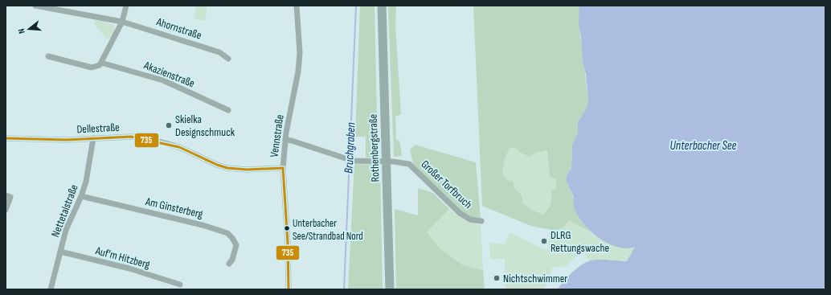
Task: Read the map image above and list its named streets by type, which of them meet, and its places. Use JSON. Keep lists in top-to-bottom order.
{
  "streets": {
    "main road": ["Rothenbergstraße"],
    "street": [
      "Ahornstraße",
      "Akazienstraße",
      "Dellestraße",
      "Vennstraße",
      "Großer Torfbruch",
      "Am Ginsterberg",
      "Nettetalstraße",
      "Auf'm Hitzberg"
    ]
  },
  "crossings": [
    ["Dellestraße", "Vennstraße"],
    ["Dellestraße", "Nettetalstraße"],
    ["Vennstraße", "Großer Torfbruch"],
    ["Rothenbergstraße", "Großer Torfbruch"],
    ["Am Ginsterberg", "Nettetalstraße"],
    ["Nettetalstraße", "Auf'm Hitzberg"]
  ],
  "water": ["Unterbacher See", "Bruchgraben"],
  "places": [
    "Skielka Designschmuck",
    "Unterbacher See/Strandbad Nord",
    "DLRG Rettungswache",
    "Nichtschwimmer"
  ],
  "lines": ["transit line 735"],
  "north": "left"
}
